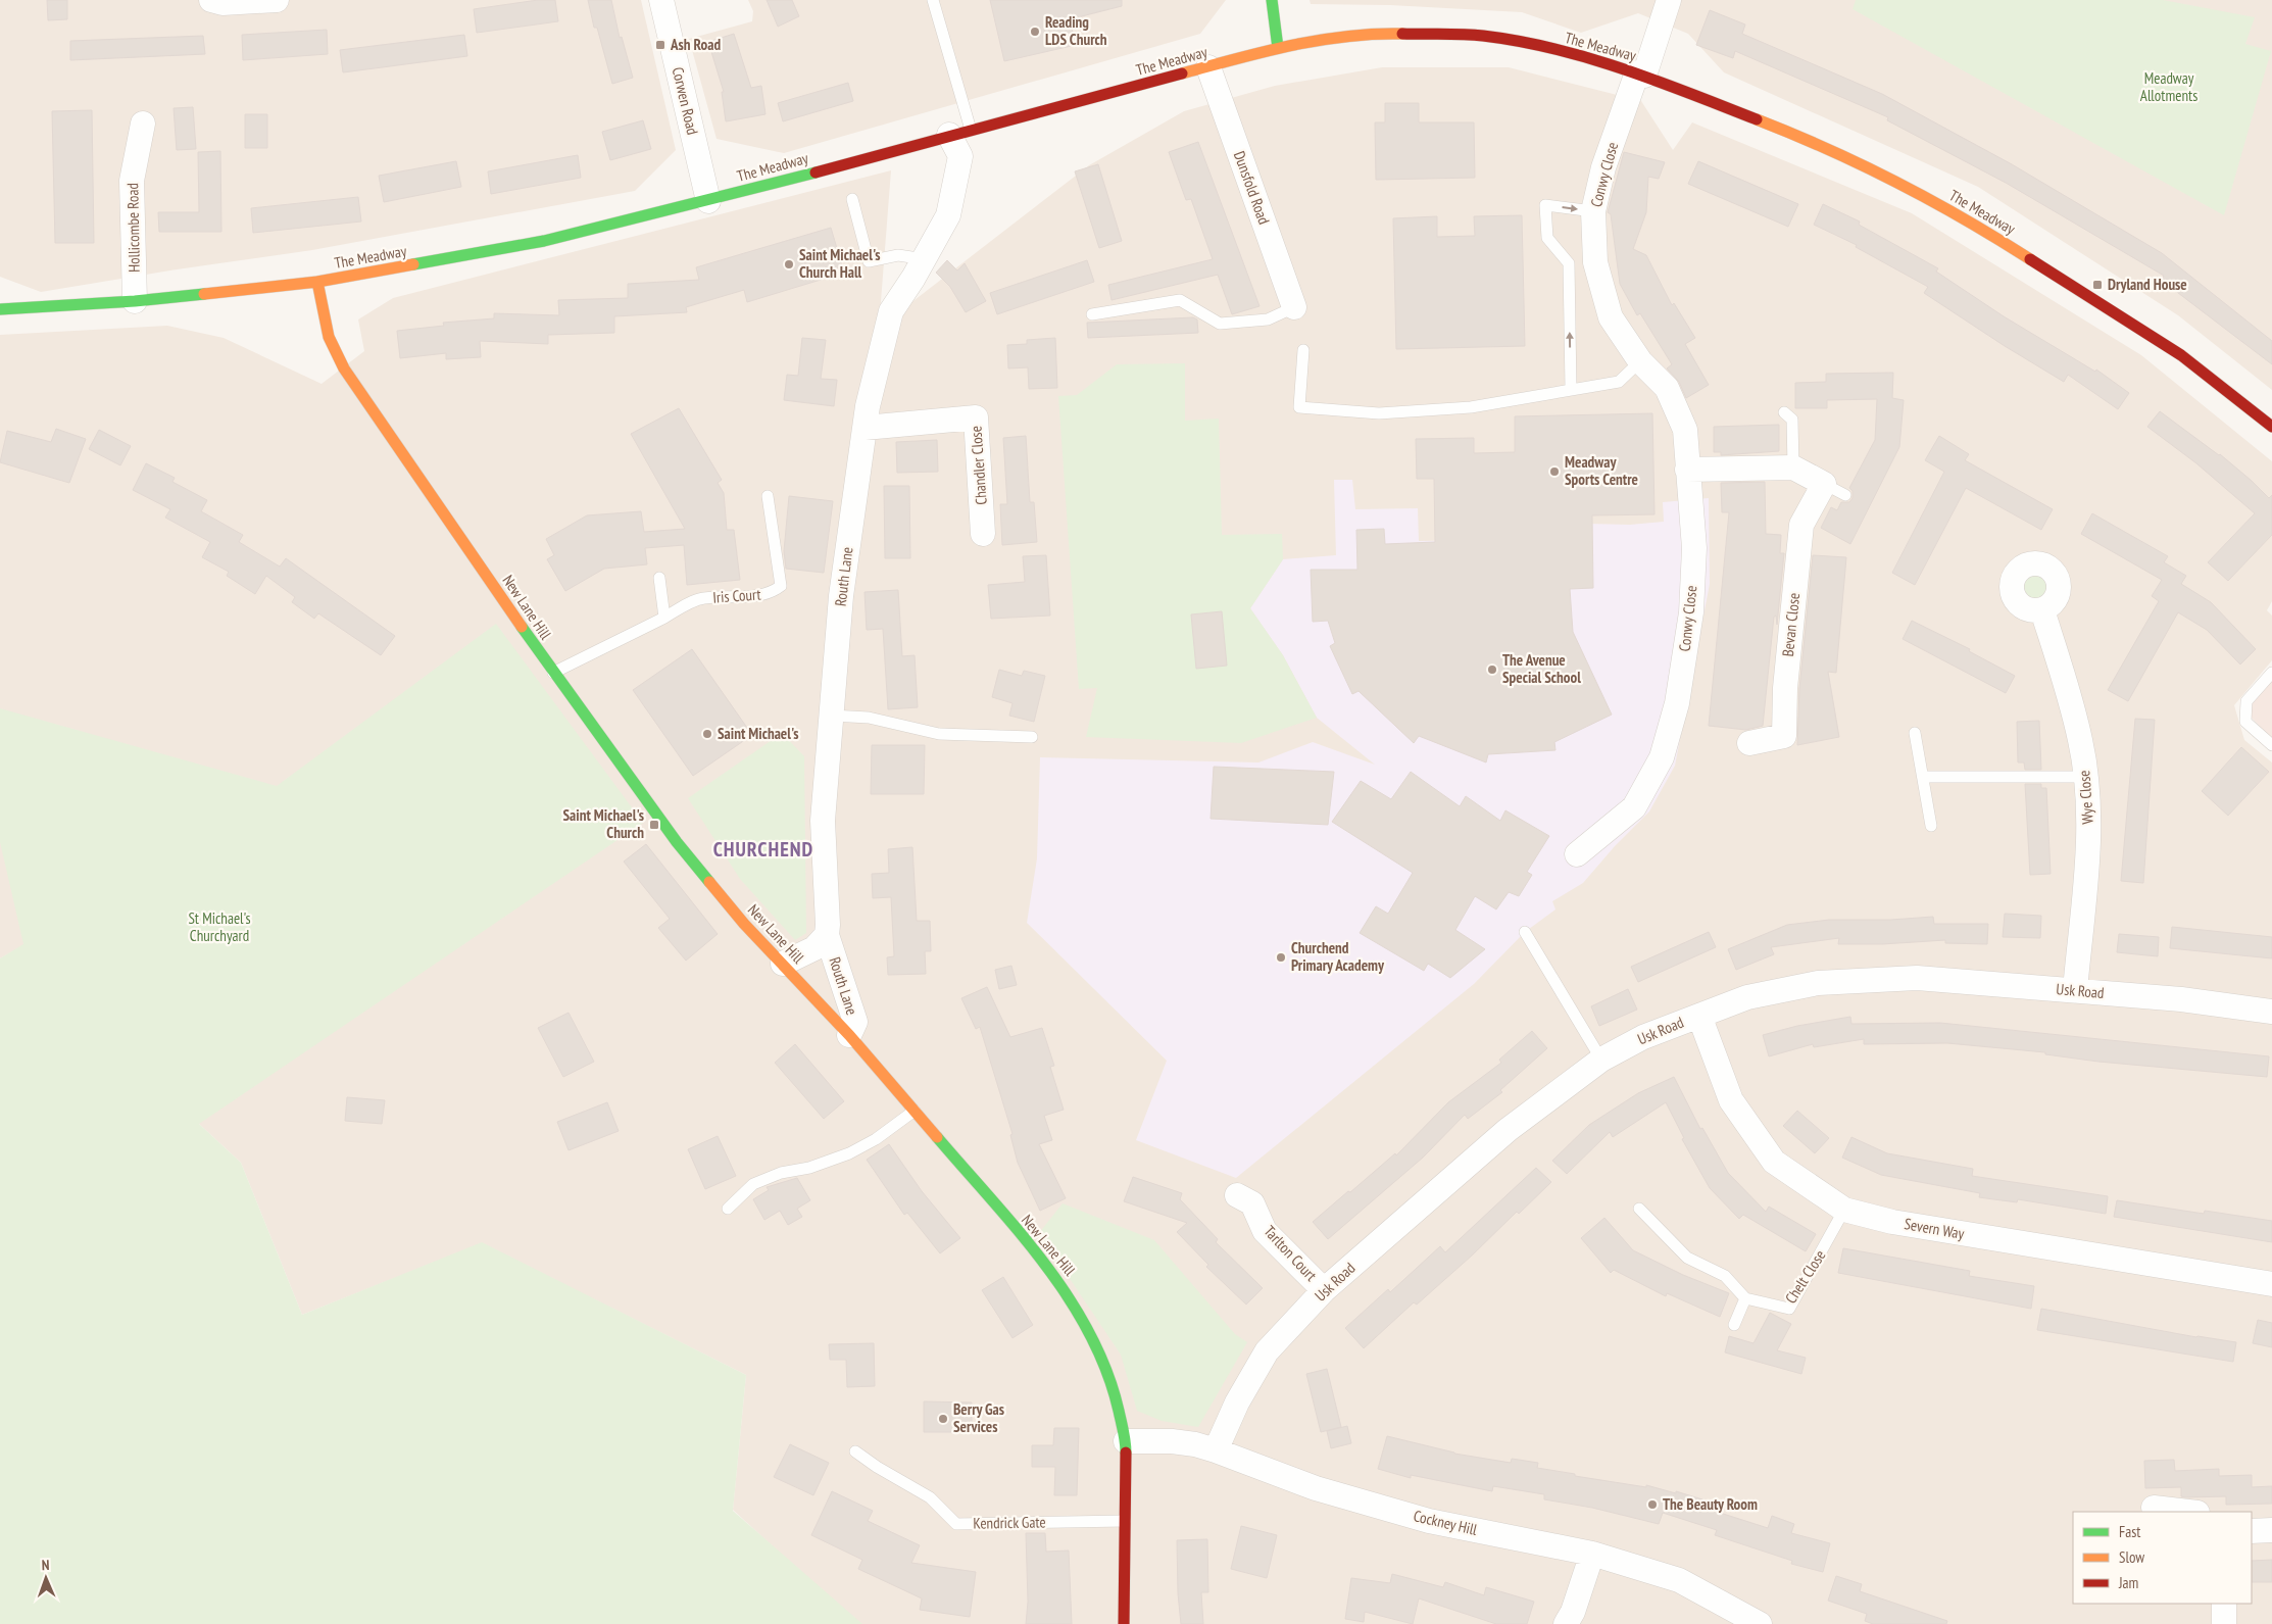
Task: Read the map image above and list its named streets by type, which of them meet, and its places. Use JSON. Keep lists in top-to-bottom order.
{
  "streets": {
    "street": [
      "The Meadway",
      "Corwen Road",
      "Conwy Close",
      "Dunsfold Road",
      "Hollicombe Road",
      "Chandler Close",
      "Routh Lane",
      "New Lane Hill",
      "Bevan Close",
      "Wye Close",
      "Usk Road",
      "Severn Way",
      "Tarlton Court",
      "Cockney Hill"
    ],
    "lane": ["Iris Court", "Chelt Close", "Kendrick Gate"]
  },
  "crossings": [
    ["The Meadway", "Corwen Road"],
    ["The Meadway", "Conwy Close"],
    ["The Meadway", "Dunsfold Road"],
    ["The Meadway", "Hollicombe Road"],
    ["The Meadway", "Routh Lane"],
    ["The Meadway", "New Lane Hill"],
    ["Chandler Close", "Routh Lane"],
    ["Routh Lane", "New Lane Hill"],
    ["Iris Court", "New Lane Hill"],
    ["New Lane Hill", "Kendrick Gate"],
    ["New Lane Hill", "Cockney Hill"],
    ["Wye Close", "Usk Road"],
    ["Usk Road", "Severn Way"],
    ["Usk Road", "Tarlton Court"],
    ["Usk Road", "Cockney Hill"],
    ["Severn Way", "Chelt Close"]
  ],
  "districts": ["CHURCHEND"],
  "parks": ["Meadway Allotments", "St Michael's Churchyard"],
  "places": {
    "other": [
      "Reading LDS Church",
      "Saint Michael's Church Hall",
      "Meadway Sports Centre",
      "The Avenue Special School",
      "Saint Michael's",
      "Churchend Primary Academy",
      "Berry Gas Services",
      "The Beauty Room"
    ],
    "transit": ["Ash Road", "Dryland House", "Saint Michael's Church"]
  },
  "legend": ["Fast", "Slow", "Jam"],
  "north": "top"
}
